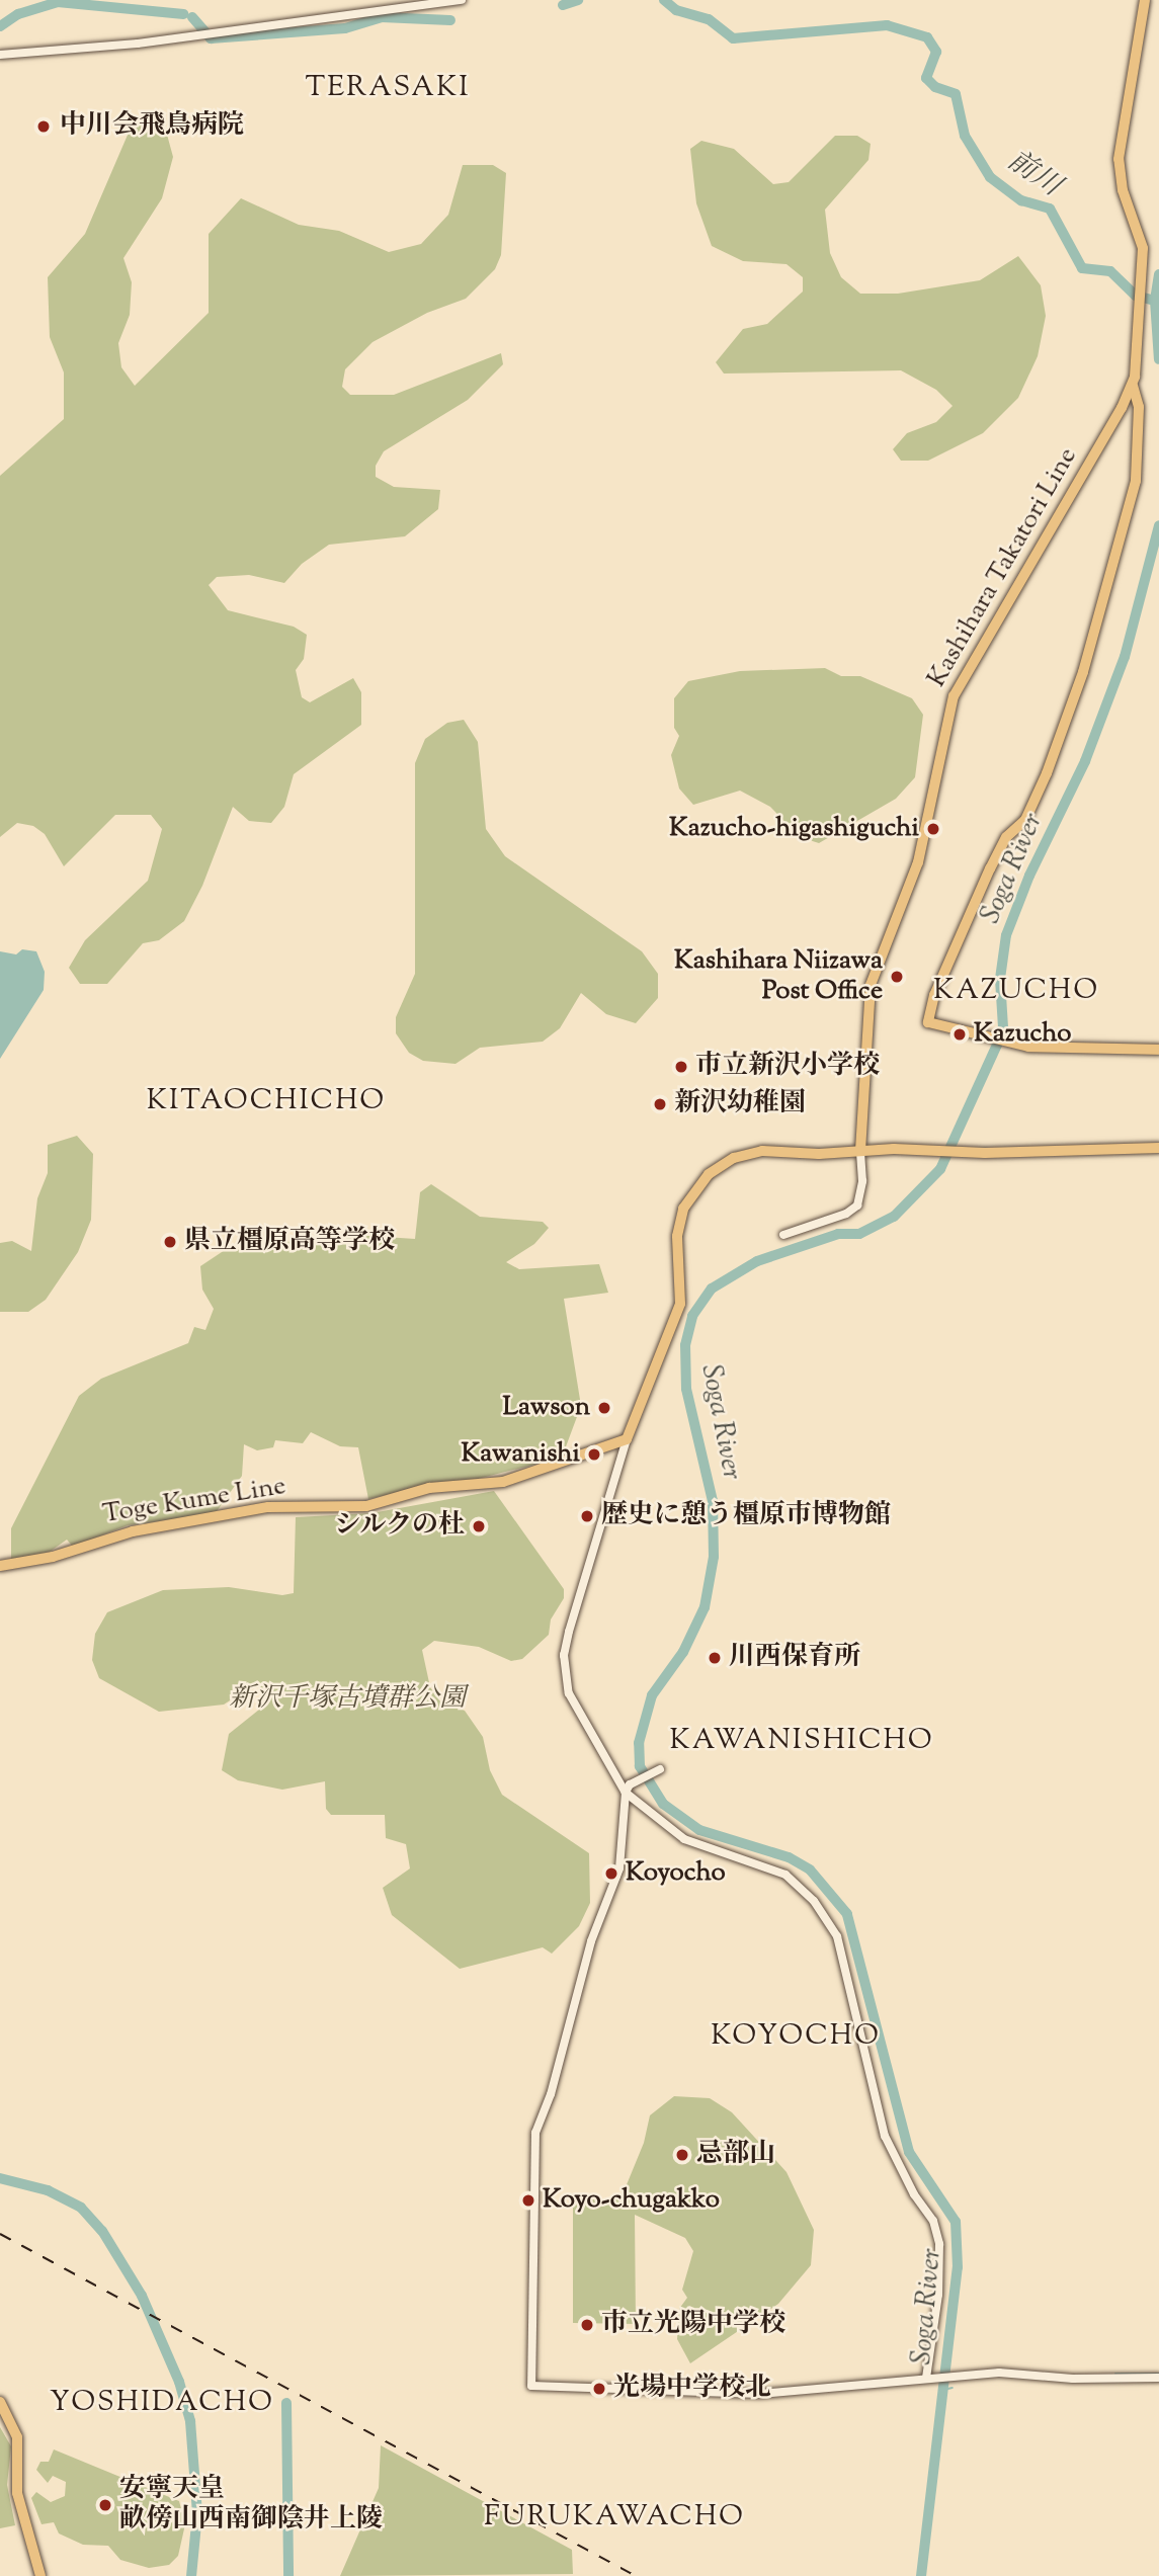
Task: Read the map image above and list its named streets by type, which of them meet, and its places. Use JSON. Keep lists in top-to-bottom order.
{
  "streets": {
    "main road": ["Kashihara Takatori Line", "Toge Kume Line"]
  },
  "districts": [
    "TERASAKI",
    "KAZUCHO",
    "KITAOCHICHO",
    "KAWANISHICHO",
    "KOYOCHO",
    "YOSHIDACHO",
    "FURUKAWACHO"
  ],
  "water": ["前川", "Soga River"],
  "parks": ["新沢千塚古墳群公園"],
  "places": [
    "中川会飛鳥病院",
    "Kazucho-higashiguchi",
    "Kashihara Niizawa Post Office",
    "Kazucho",
    "市立新沢小学校",
    "新沢幼稚園",
    "県立橿原高等学校",
    "Lawson",
    "Kawanishi",
    "歴史に憩う橿原市博物館",
    "シルクの杜",
    "川西保育所",
    "Koyocho",
    "忌部山",
    "Koyo-chugakko",
    "市立光陽中学校",
    "光場中学校北",
    "安寧天皇 畝傍山西南御陰井上陵"
  ]
}
